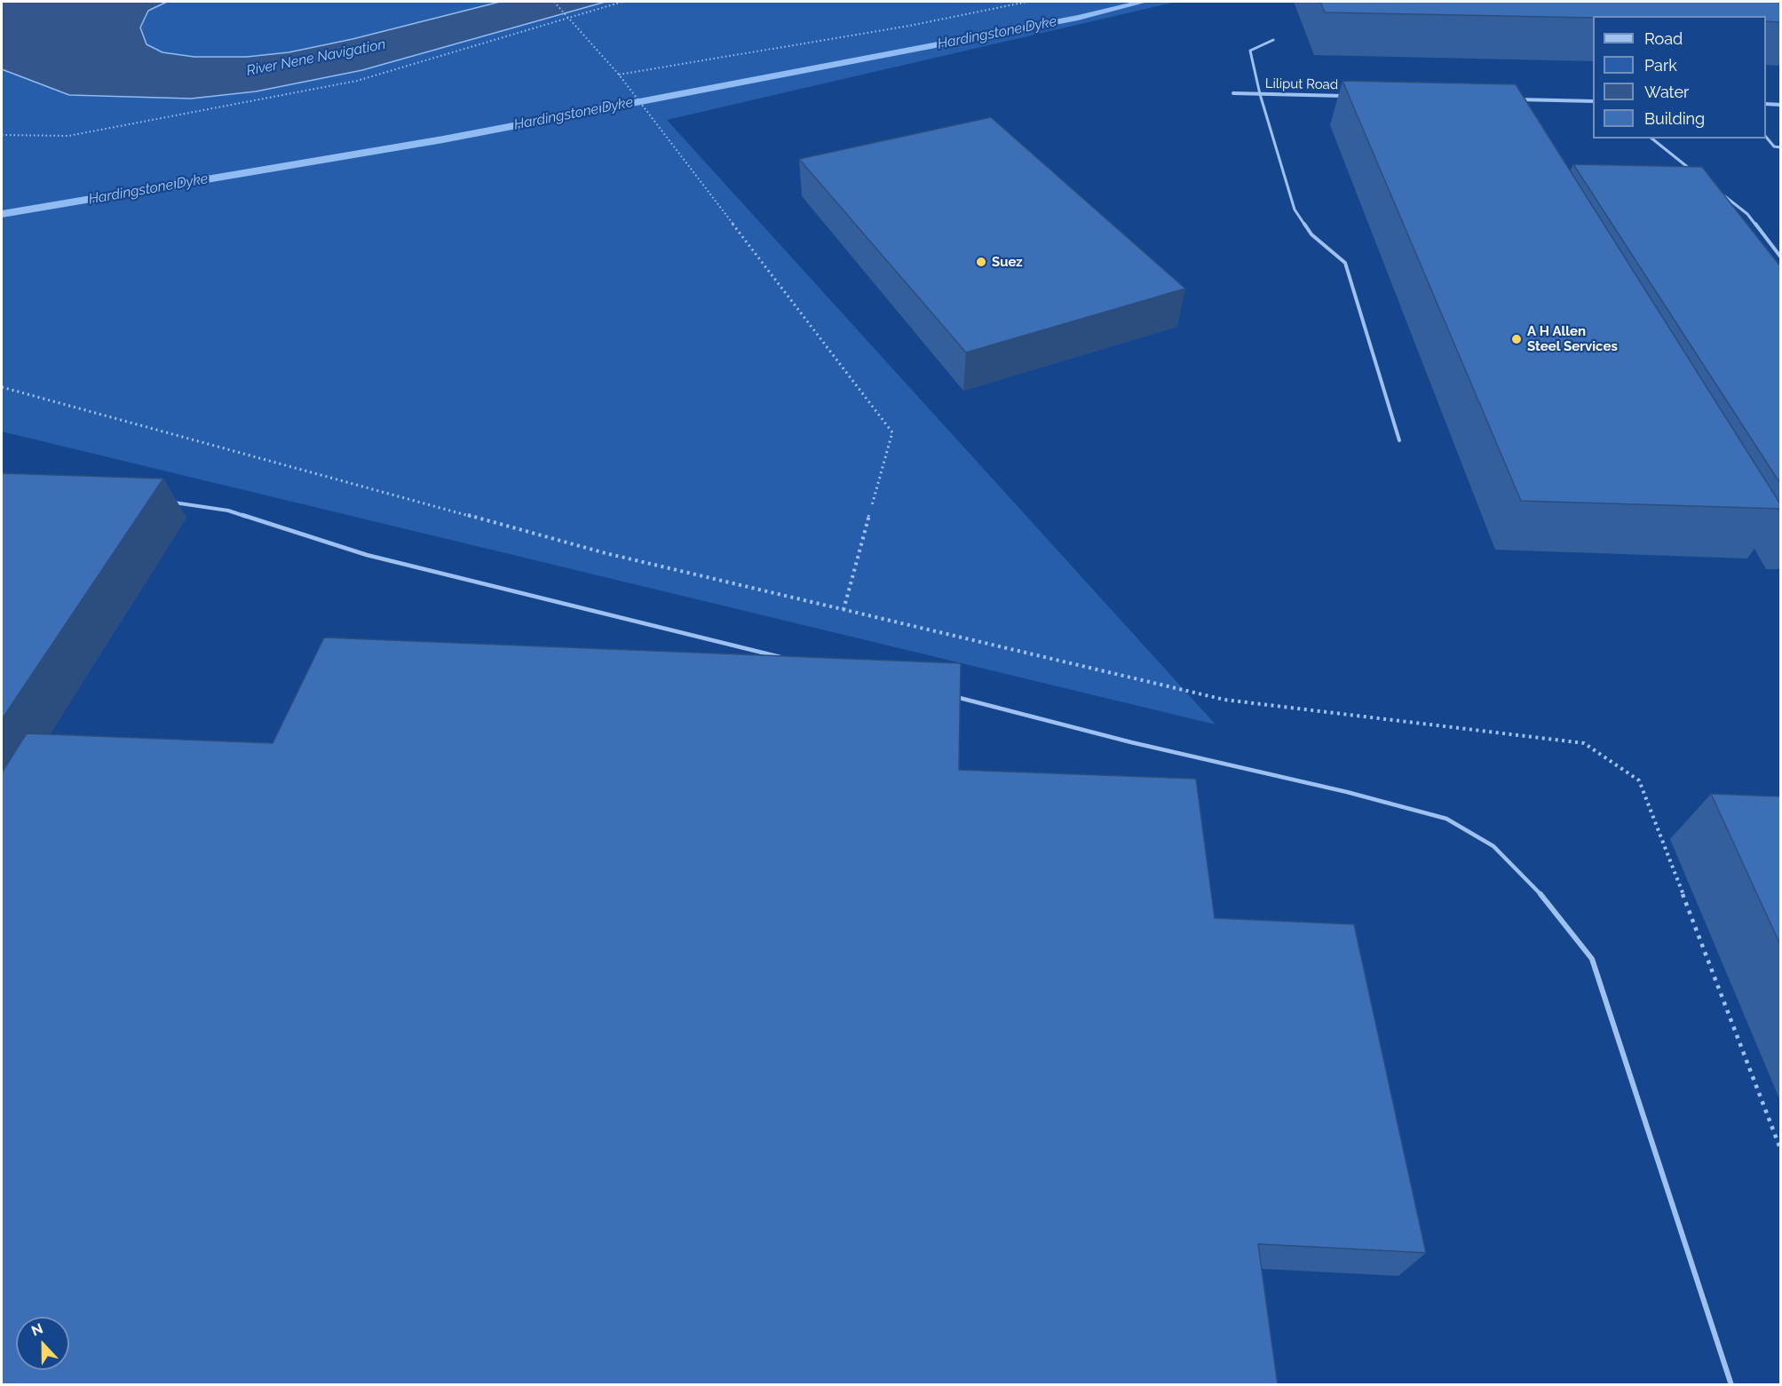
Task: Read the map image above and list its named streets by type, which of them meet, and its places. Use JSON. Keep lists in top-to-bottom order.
{
  "streets": {
    "street": ["Liliput Road"]
  },
  "water": ["Hardingstone Dyke", "River Nene Navigation"],
  "places": ["Suez", "A H Allen Steel Services"],
  "legend": [
    "Road",
    "Park",
    "Water",
    "Building"
  ],
  "north": "top"
}
